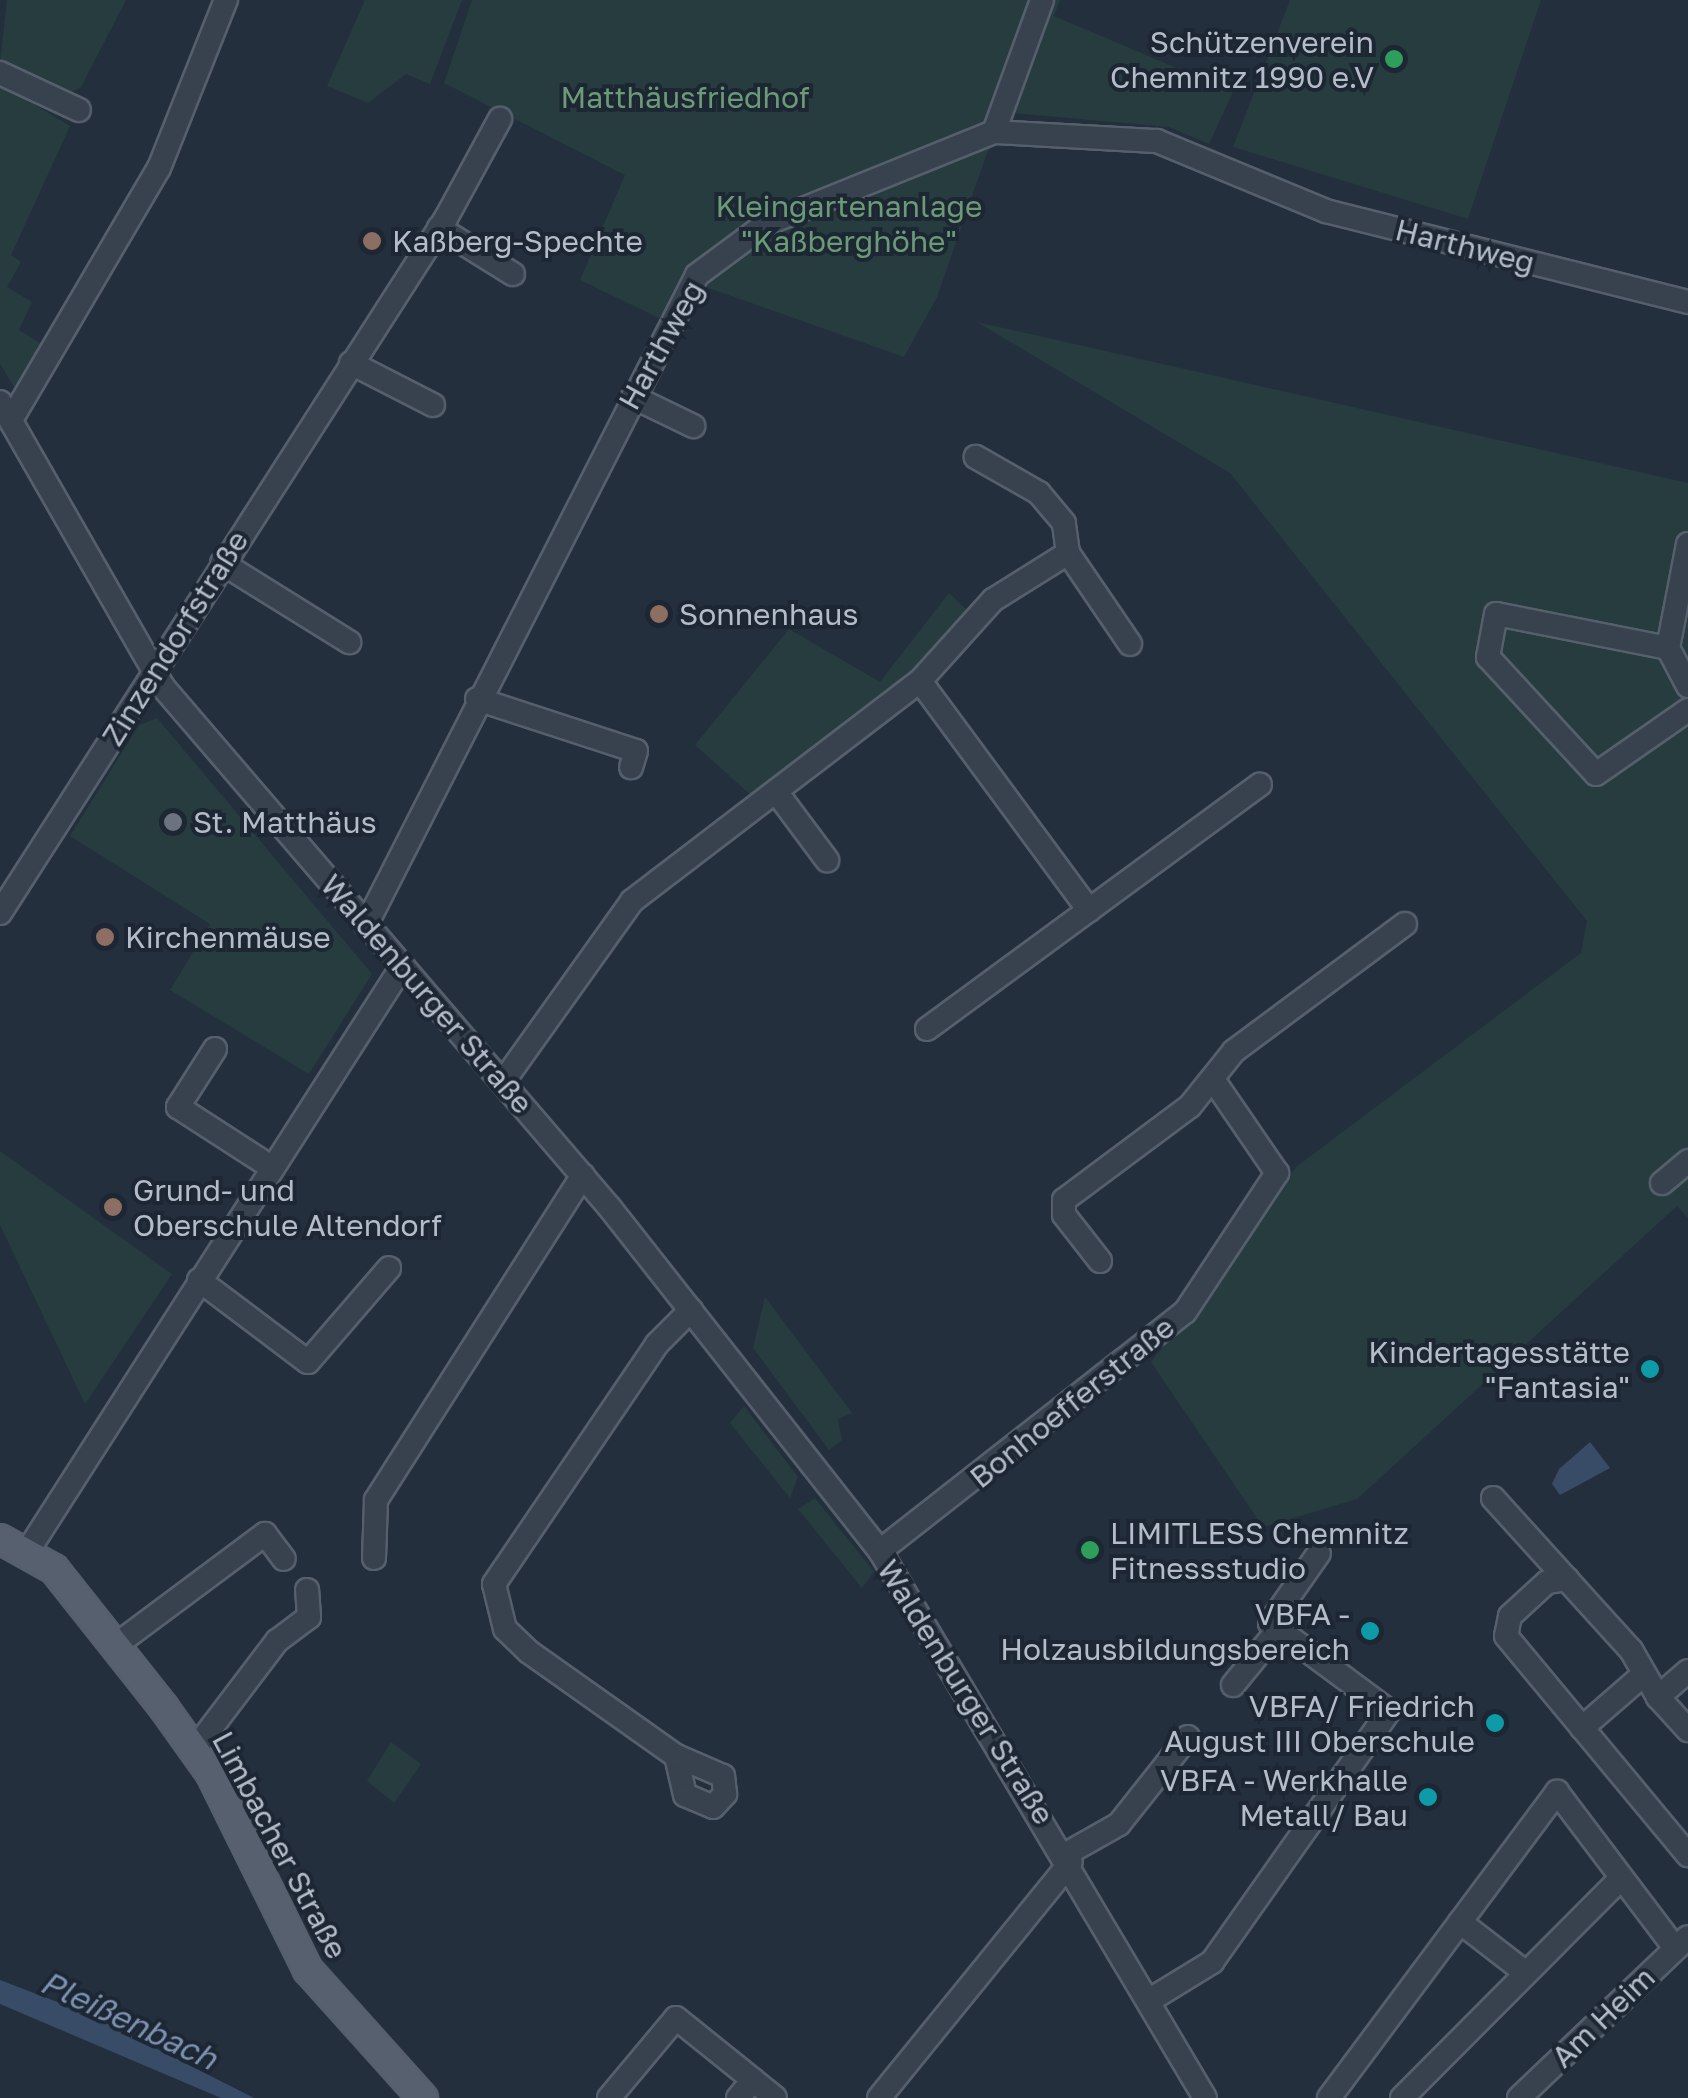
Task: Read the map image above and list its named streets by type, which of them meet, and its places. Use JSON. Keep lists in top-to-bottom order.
{
  "streets": {
    "main road": ["Limbacher Straße"],
    "street": [
      "Harthweg",
      "Zinzendorfstraße",
      "Waldenburger Straße",
      "Bonhoefferstraße",
      "Am Heim"
    ]
  },
  "crossings": [
    ["Harthweg", "Waldenburger Straße"],
    ["Zinzendorfstraße", "Waldenburger Straße"],
    ["Waldenburger Straße", "Bonhoefferstraße"]
  ],
  "water": ["Pleißenbach"],
  "parks": ["Matthäusfriedhof", "Kleingartenanlage \"Kaßberghöhe\""],
  "places": [
    "Schützenverein Chemnitz 1990 e.V",
    "Kaßberg-Spechte",
    "Sonnenhaus",
    "St. Matthäus",
    "Kirchenmäuse",
    "Grund- und Oberschule Altendorf",
    "Kindertagesstätte \"Fantasia\"",
    "LIMITLESS Chemnitz Fitnessstudio",
    "VBFA - Holzausbildungsbereich",
    "VBFA/ Friedrich August III Oberschule",
    "VBFA - Werkhalle Metall/ Bau"
  ]
}
